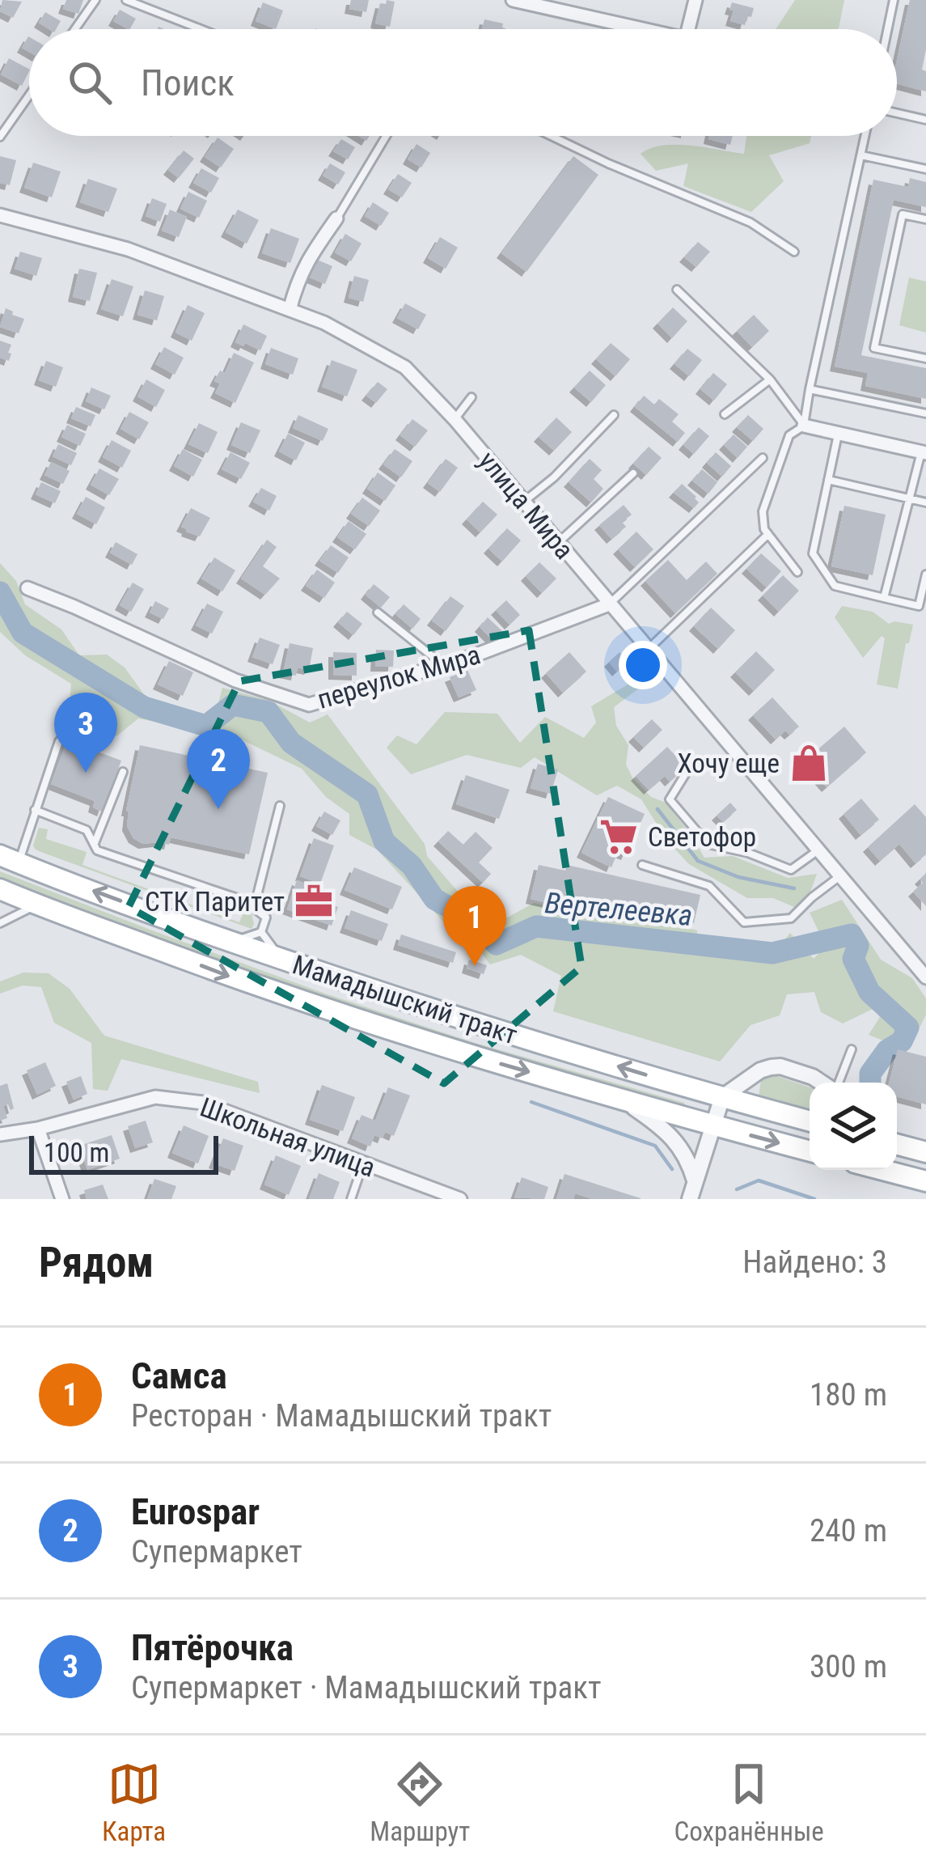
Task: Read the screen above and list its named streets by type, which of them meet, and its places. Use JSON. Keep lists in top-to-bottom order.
{
  "streets": {
    "main road": ["Мамадышский тракт"],
    "street": ["улица Мира", "переулок Мира", "Школьная улица"]
  },
  "crossings": [
    ["улица Мира", "переулок Мира"]
  ],
  "water": ["Вертелеевка"],
  "places": {
    "shop": ["Хочу еще"],
    "supermarket": ["Светофор"],
    "office": ["СТК Паритет"]
  },
  "scale_bar": "100 m",
  "page": {
    "search": "Поиск",
    "pins": ["3", "2", "1"],
    "scale": "100 m",
    "heading": ["Рядом", "Найдено: 3"],
    "list": [
      {
        "mark": "1",
        "name": "Самса",
        "note": "Ресторан · Мамадышский тракт",
        "value": "180 m"
      },
      {
        "mark": "2",
        "name": "Eurospar",
        "note": "Супермаркет",
        "value": "240 m"
      },
      {
        "mark": "3",
        "name": "Пятёрочка",
        "note": "Супермаркет · Мамадышский тракт",
        "value": "300 m"
      }
    ],
    "nav": ["Карта", "Маршрут", "Сохранённые"]
  }
}
